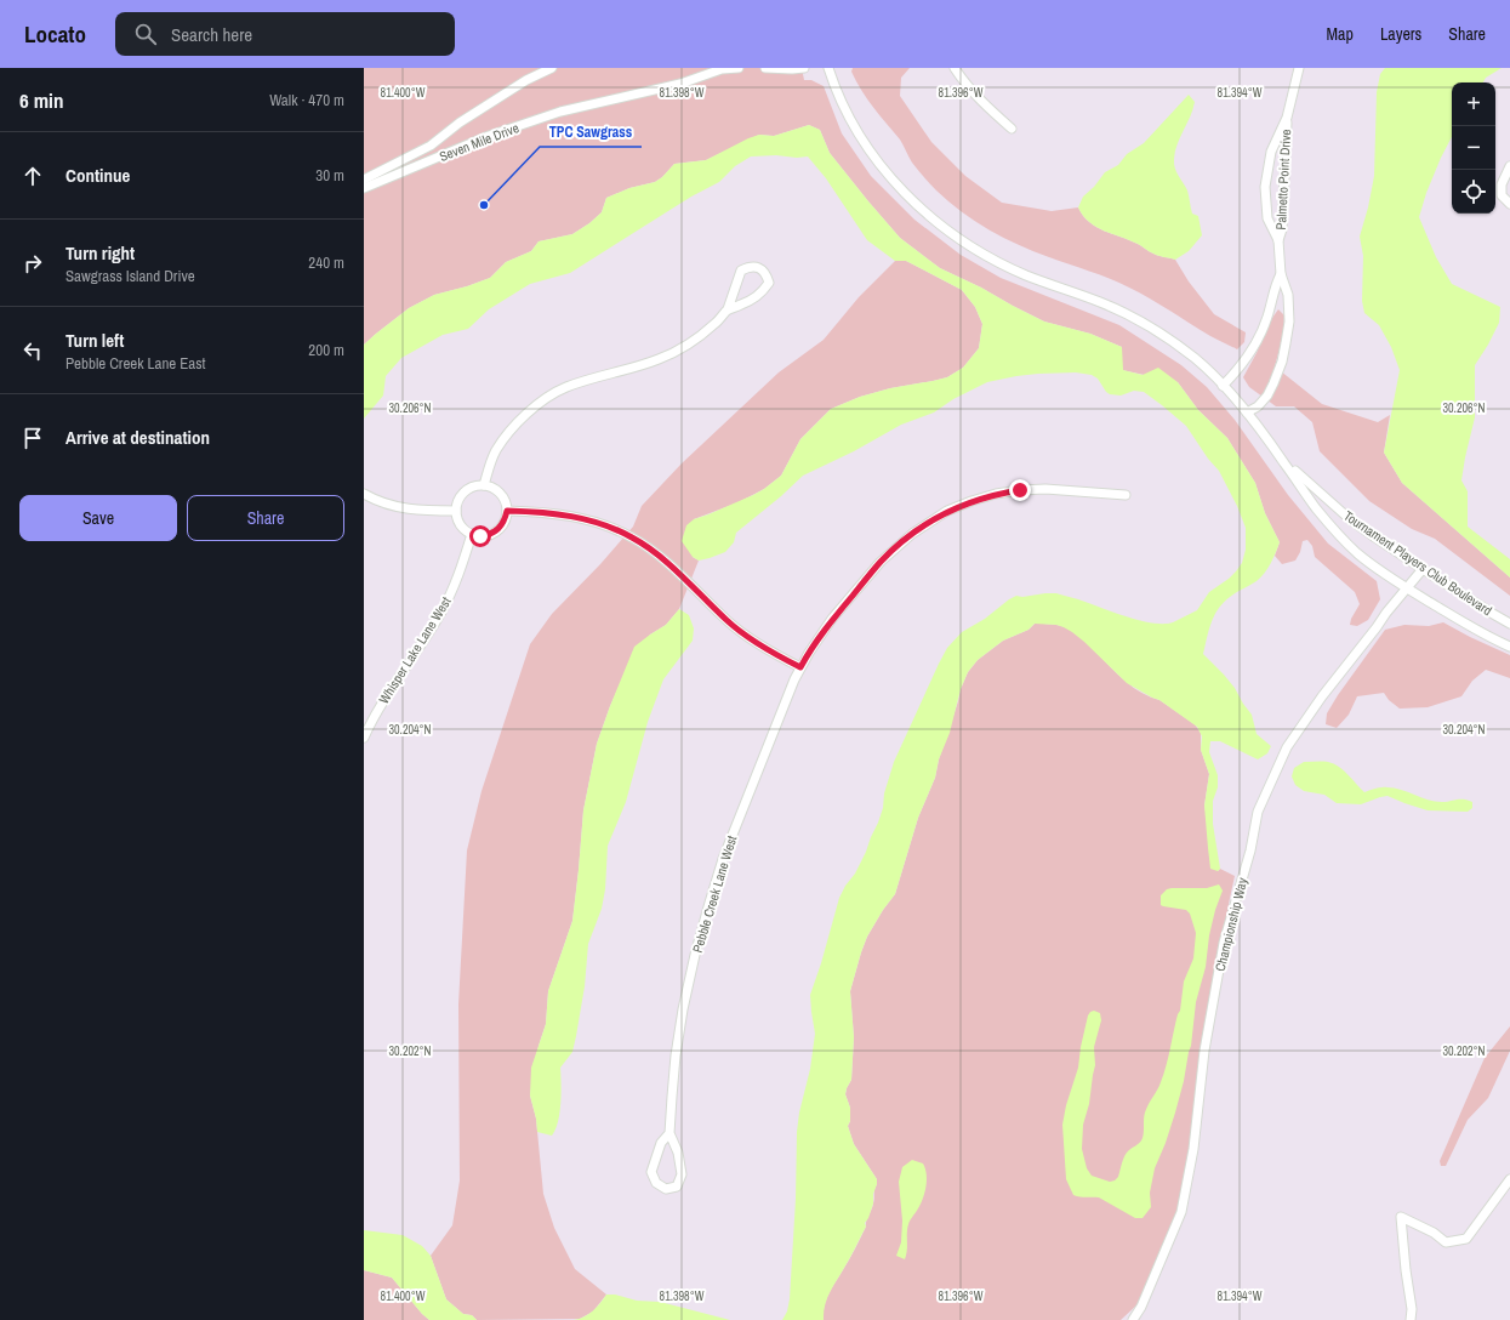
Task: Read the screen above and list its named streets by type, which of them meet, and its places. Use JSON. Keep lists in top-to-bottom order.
{
  "streets": {
    "street": [
      "Seven Mile Drive",
      "Palmetto Point Drive",
      "Tournament Players Club Boulevard",
      "Whisper Lake Lane West",
      "Pebble Creek Lane West",
      "Championship Way"
    ]
  },
  "crossings": [
    ["Palmetto Point Drive", "Tournament Players Club Boulevard"],
    ["Tournament Players Club Boulevard", "Championship Way"]
  ],
  "places": ["TPC Sawgrass"],
  "page": {
    "header": "Locato",
    "search": "Search here",
    "nav": ["Map", "Layers", "Share"],
    "heading": ["6 min", "Walk · 470 m"],
    "map_buttons": ["+", "−"],
    "list": [
      ["Continue", "30 m"],
      ["Turn right", "Sawgrass Island Drive", "240 m"],
      ["Turn left", "Pebble Creek Lane East", "200 m"],
      "Arrive at destination"
    ],
    "buttons": ["Save", "Share"]
  },
  "coordinates": [
    "81.400°W",
    "81.398°W",
    "81.396°W",
    "81.394°W",
    "30.206°N",
    "30.204°N",
    "30.202°N"
  ]
}
